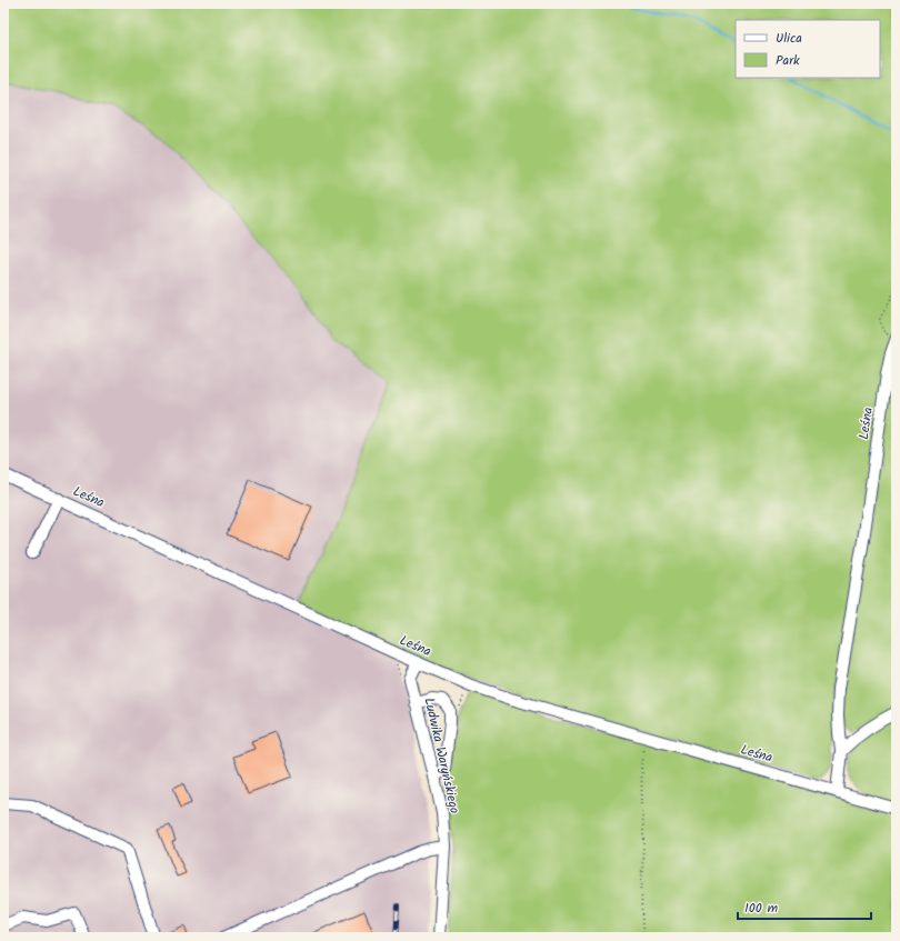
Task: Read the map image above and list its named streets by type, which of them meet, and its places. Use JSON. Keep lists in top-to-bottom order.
{
  "streets": {
    "street": ["Leśna", "Ludwika Waryńskiego"]
  },
  "crossings": [
    ["Leśna", "Ludwika Waryńskiego"]
  ],
  "legend": ["Ulica", "Park"],
  "scale_bar": "100 m"
}
